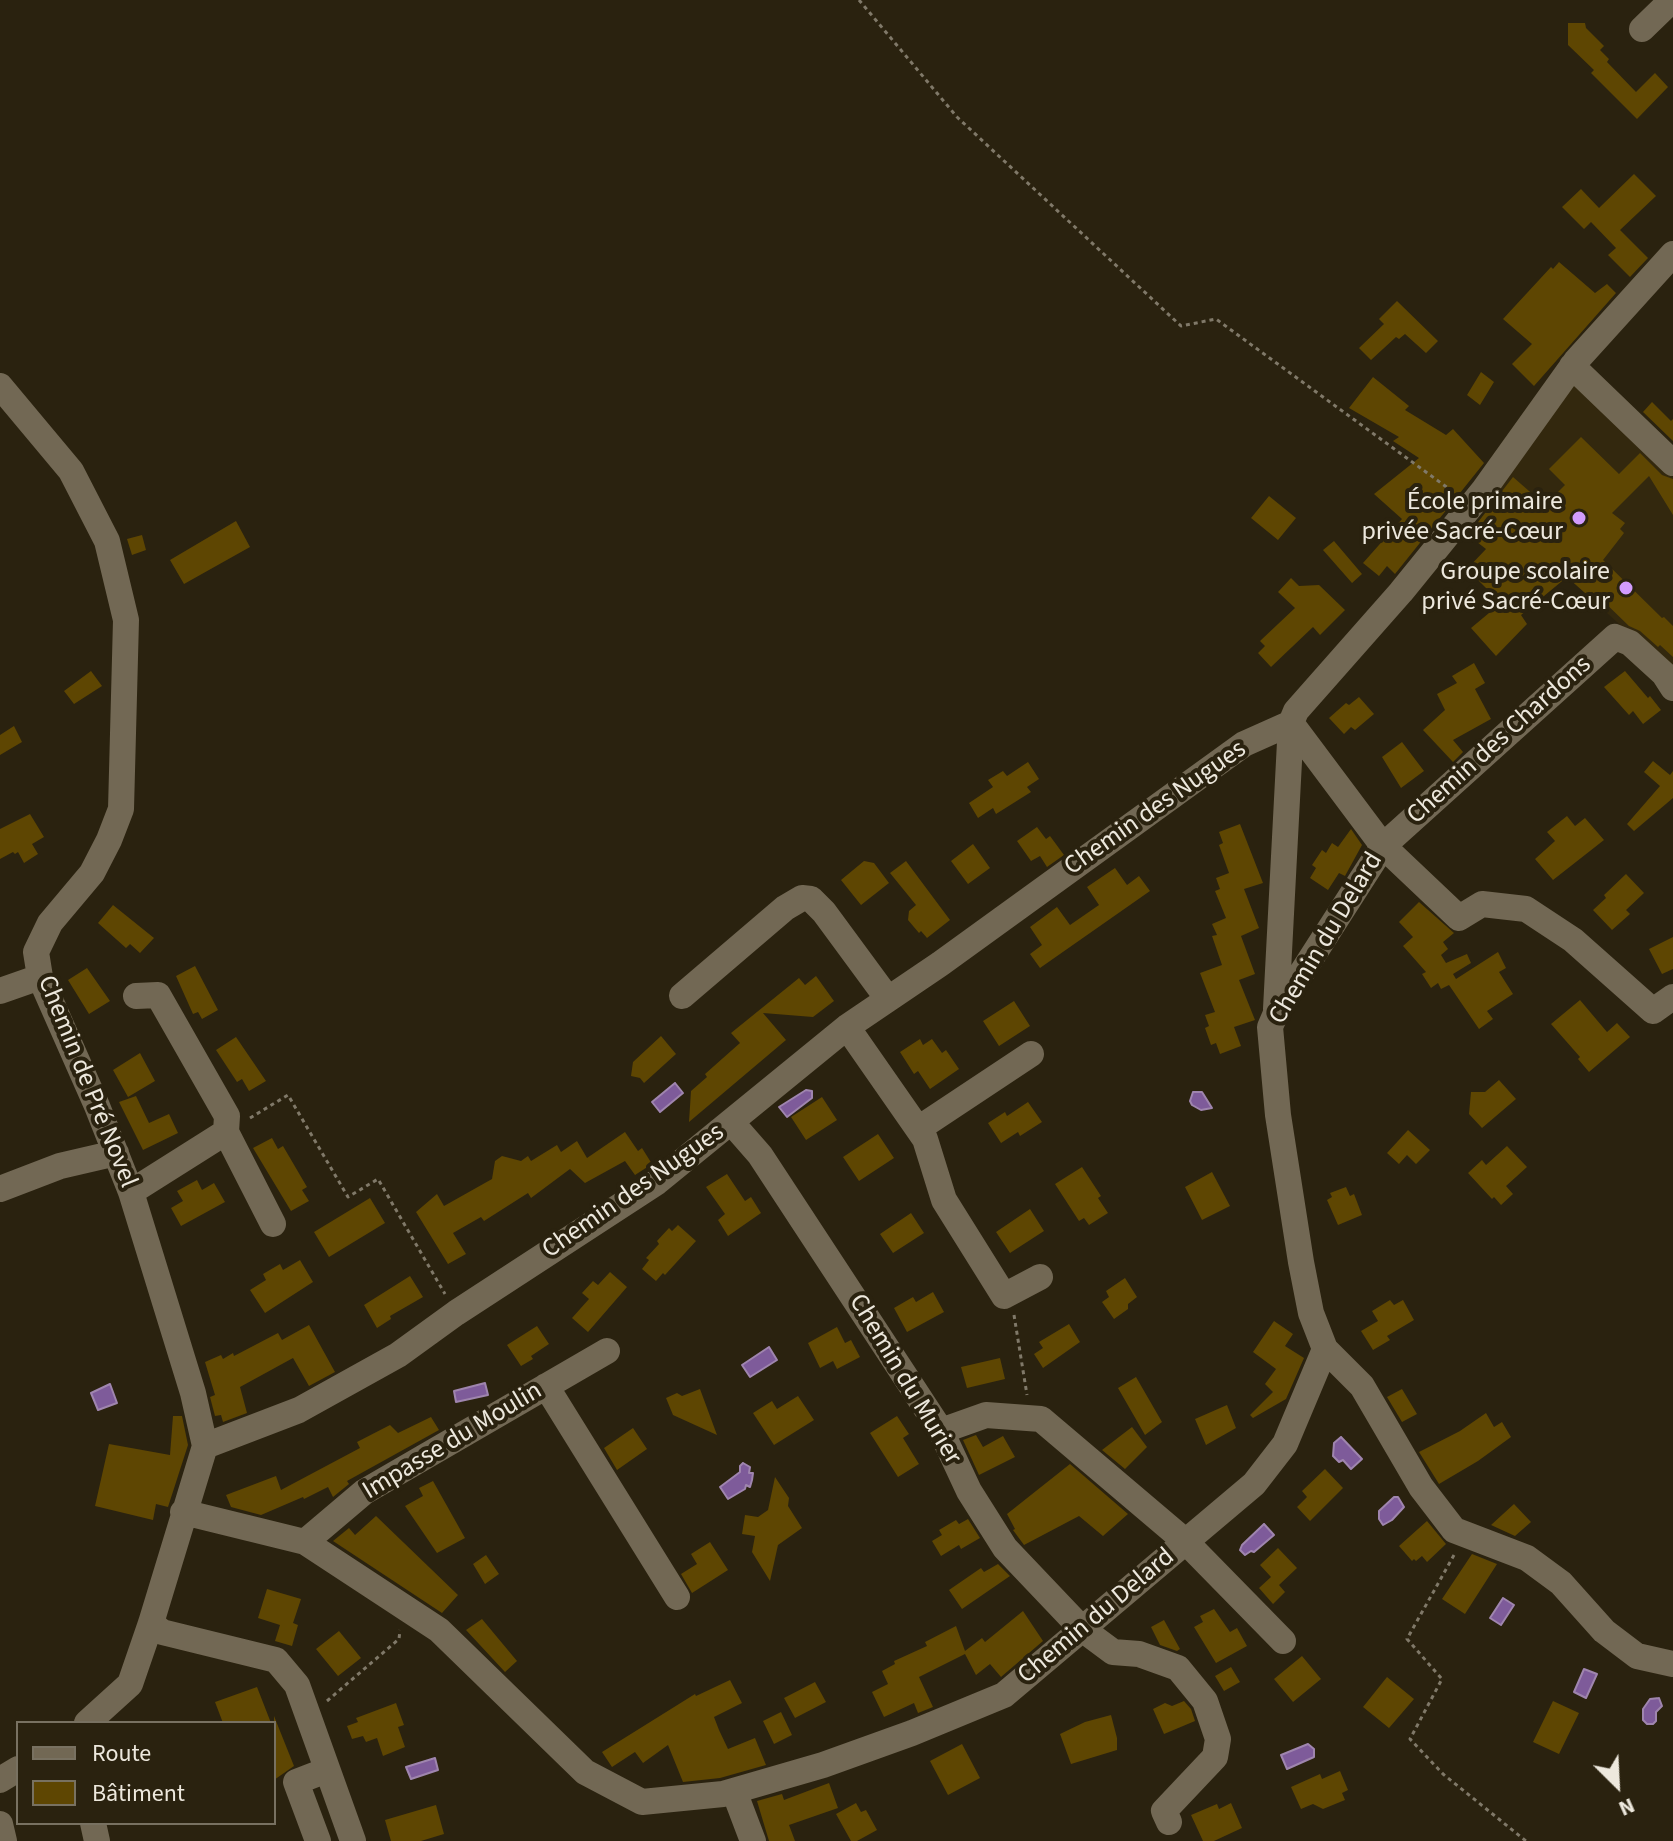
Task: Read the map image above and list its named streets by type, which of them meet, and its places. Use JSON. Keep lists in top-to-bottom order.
{
  "streets": {
    "street": [
      "Chemin des Chardons",
      "Chemin des Nugues",
      "Chemin du Delard",
      "Chemin de Pré Novel",
      "Chemin du Murier",
      "Impasse du Moulin"
    ]
  },
  "crossings": [
    ["Chemin des Chardons", "Chemin du Delard"],
    ["Chemin des Nugues", "Chemin du Delard"],
    ["Chemin des Nugues", "Chemin de Pré Novel"],
    ["Chemin des Nugues", "Chemin du Murier"],
    ["Chemin du Delard", "Chemin du Murier"],
    ["Chemin du Delard", "Impasse du Moulin"]
  ],
  "places": ["École primaire privée Sacré-Cœur", "Groupe scolaire privé Sacré-Cœur"],
  "legend": ["Route", "Bâtiment"],
  "north": "bottom right"
}
